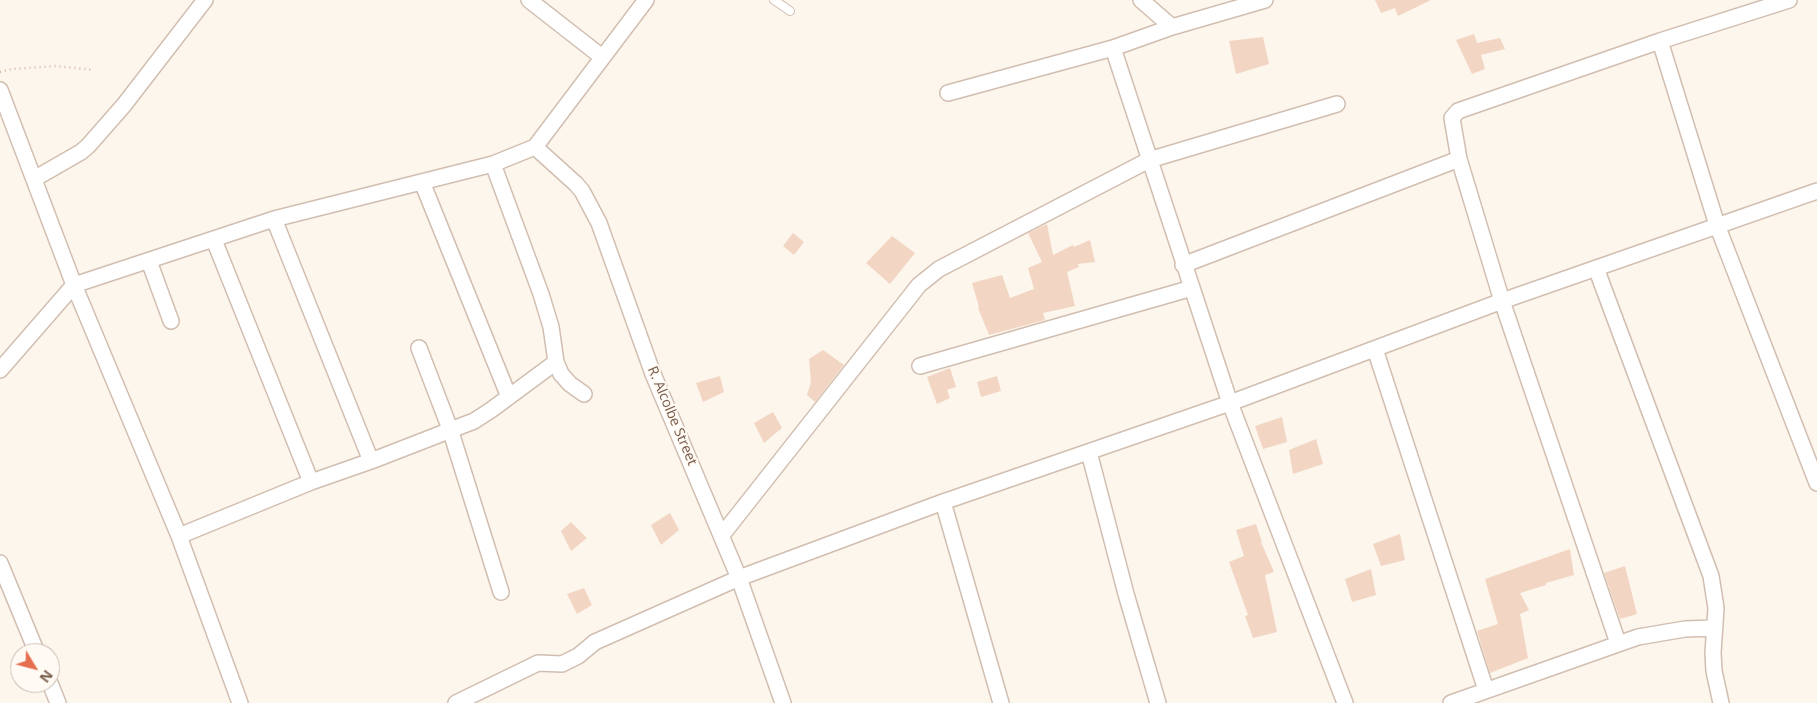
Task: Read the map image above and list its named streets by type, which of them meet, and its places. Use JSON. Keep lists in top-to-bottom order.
{
  "streets": {
    "street": ["R. Alcolbe Street"]
  },
  "north": "bottom right"
}
